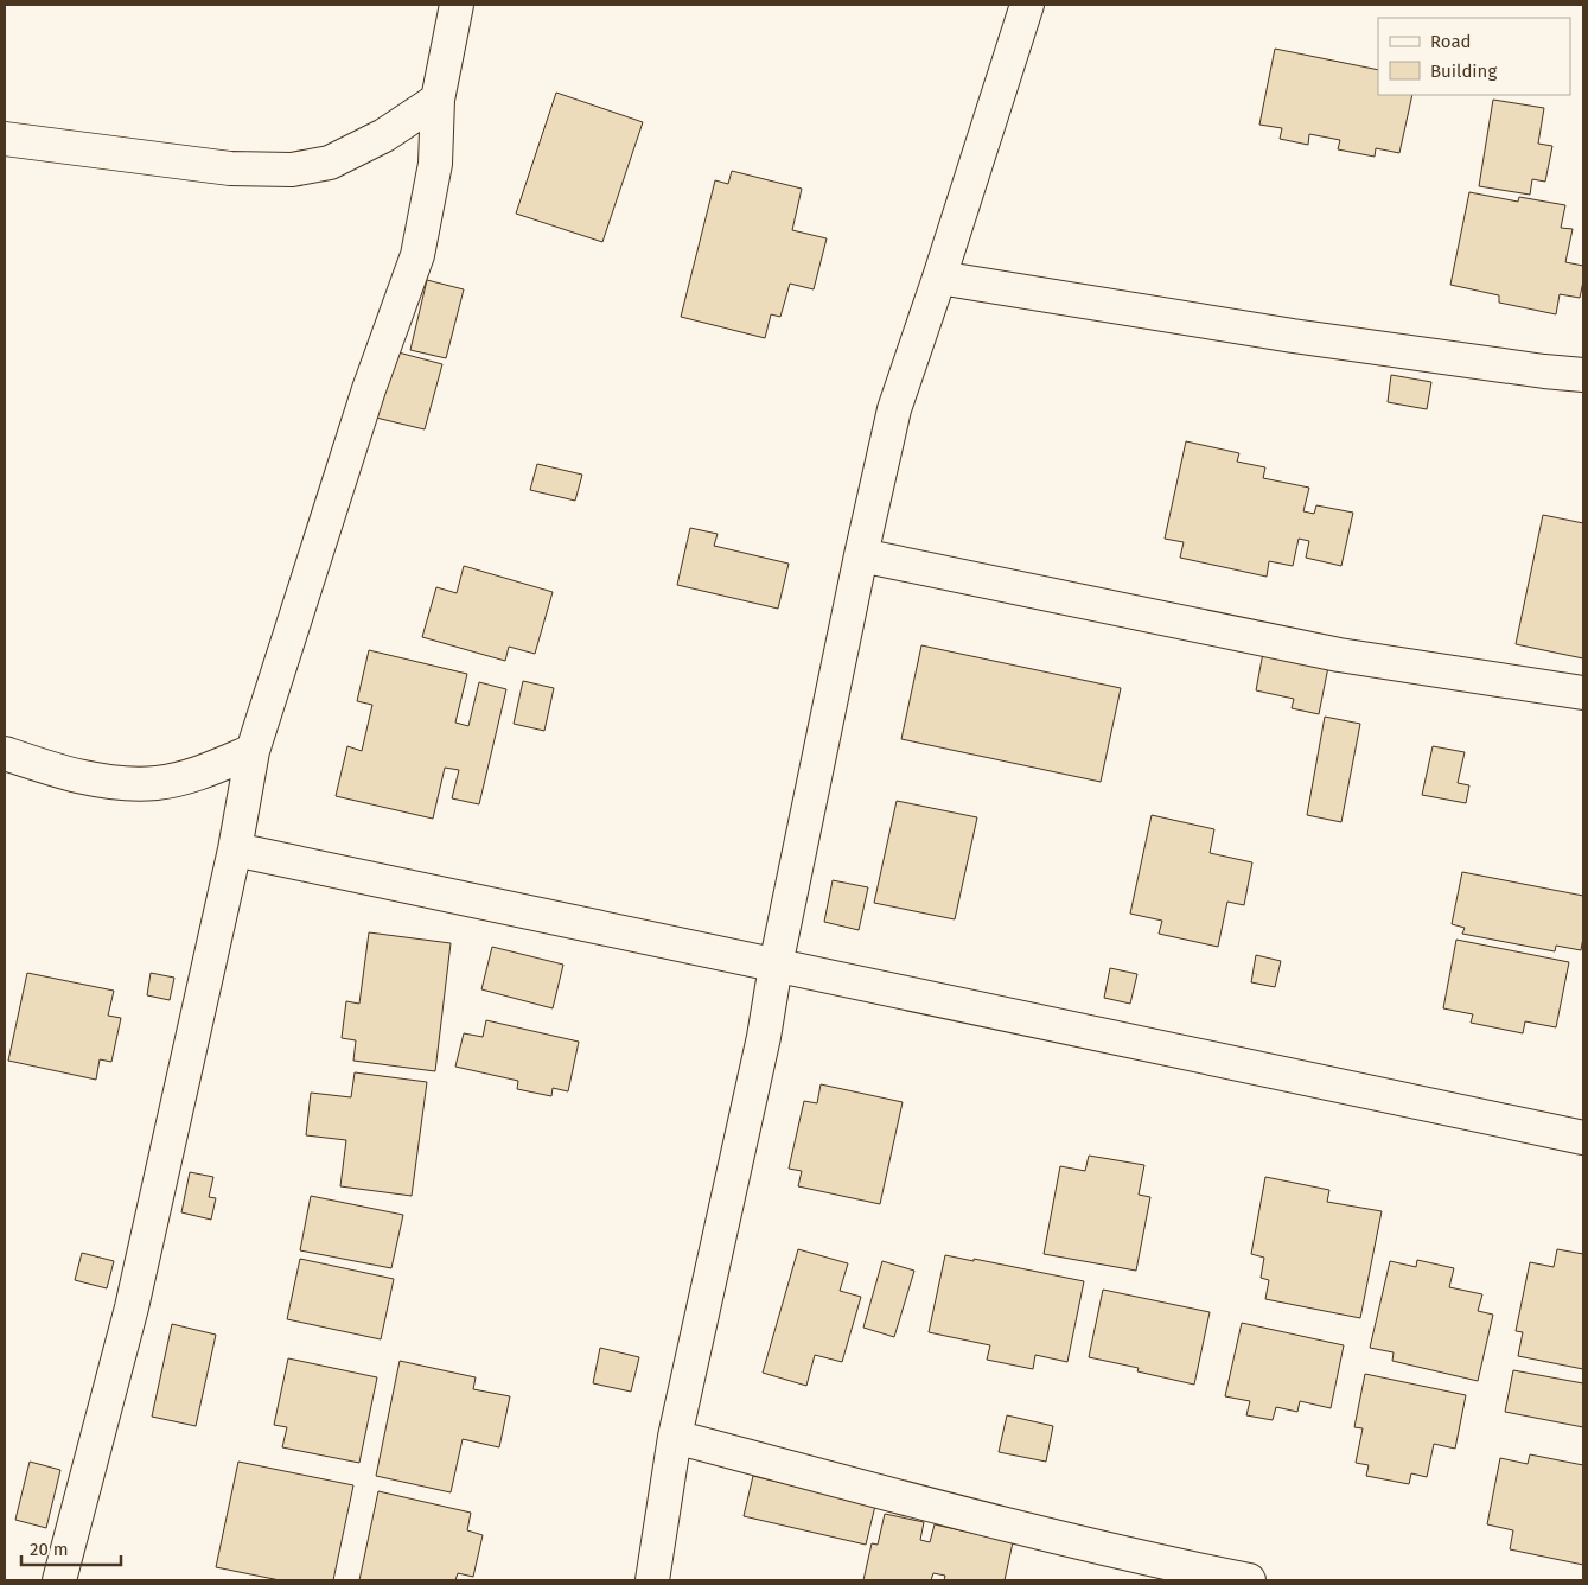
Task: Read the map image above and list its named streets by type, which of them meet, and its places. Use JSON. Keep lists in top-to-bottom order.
{
  "legend": ["Road", "Building"],
  "scale_bar": "20 m"
}
